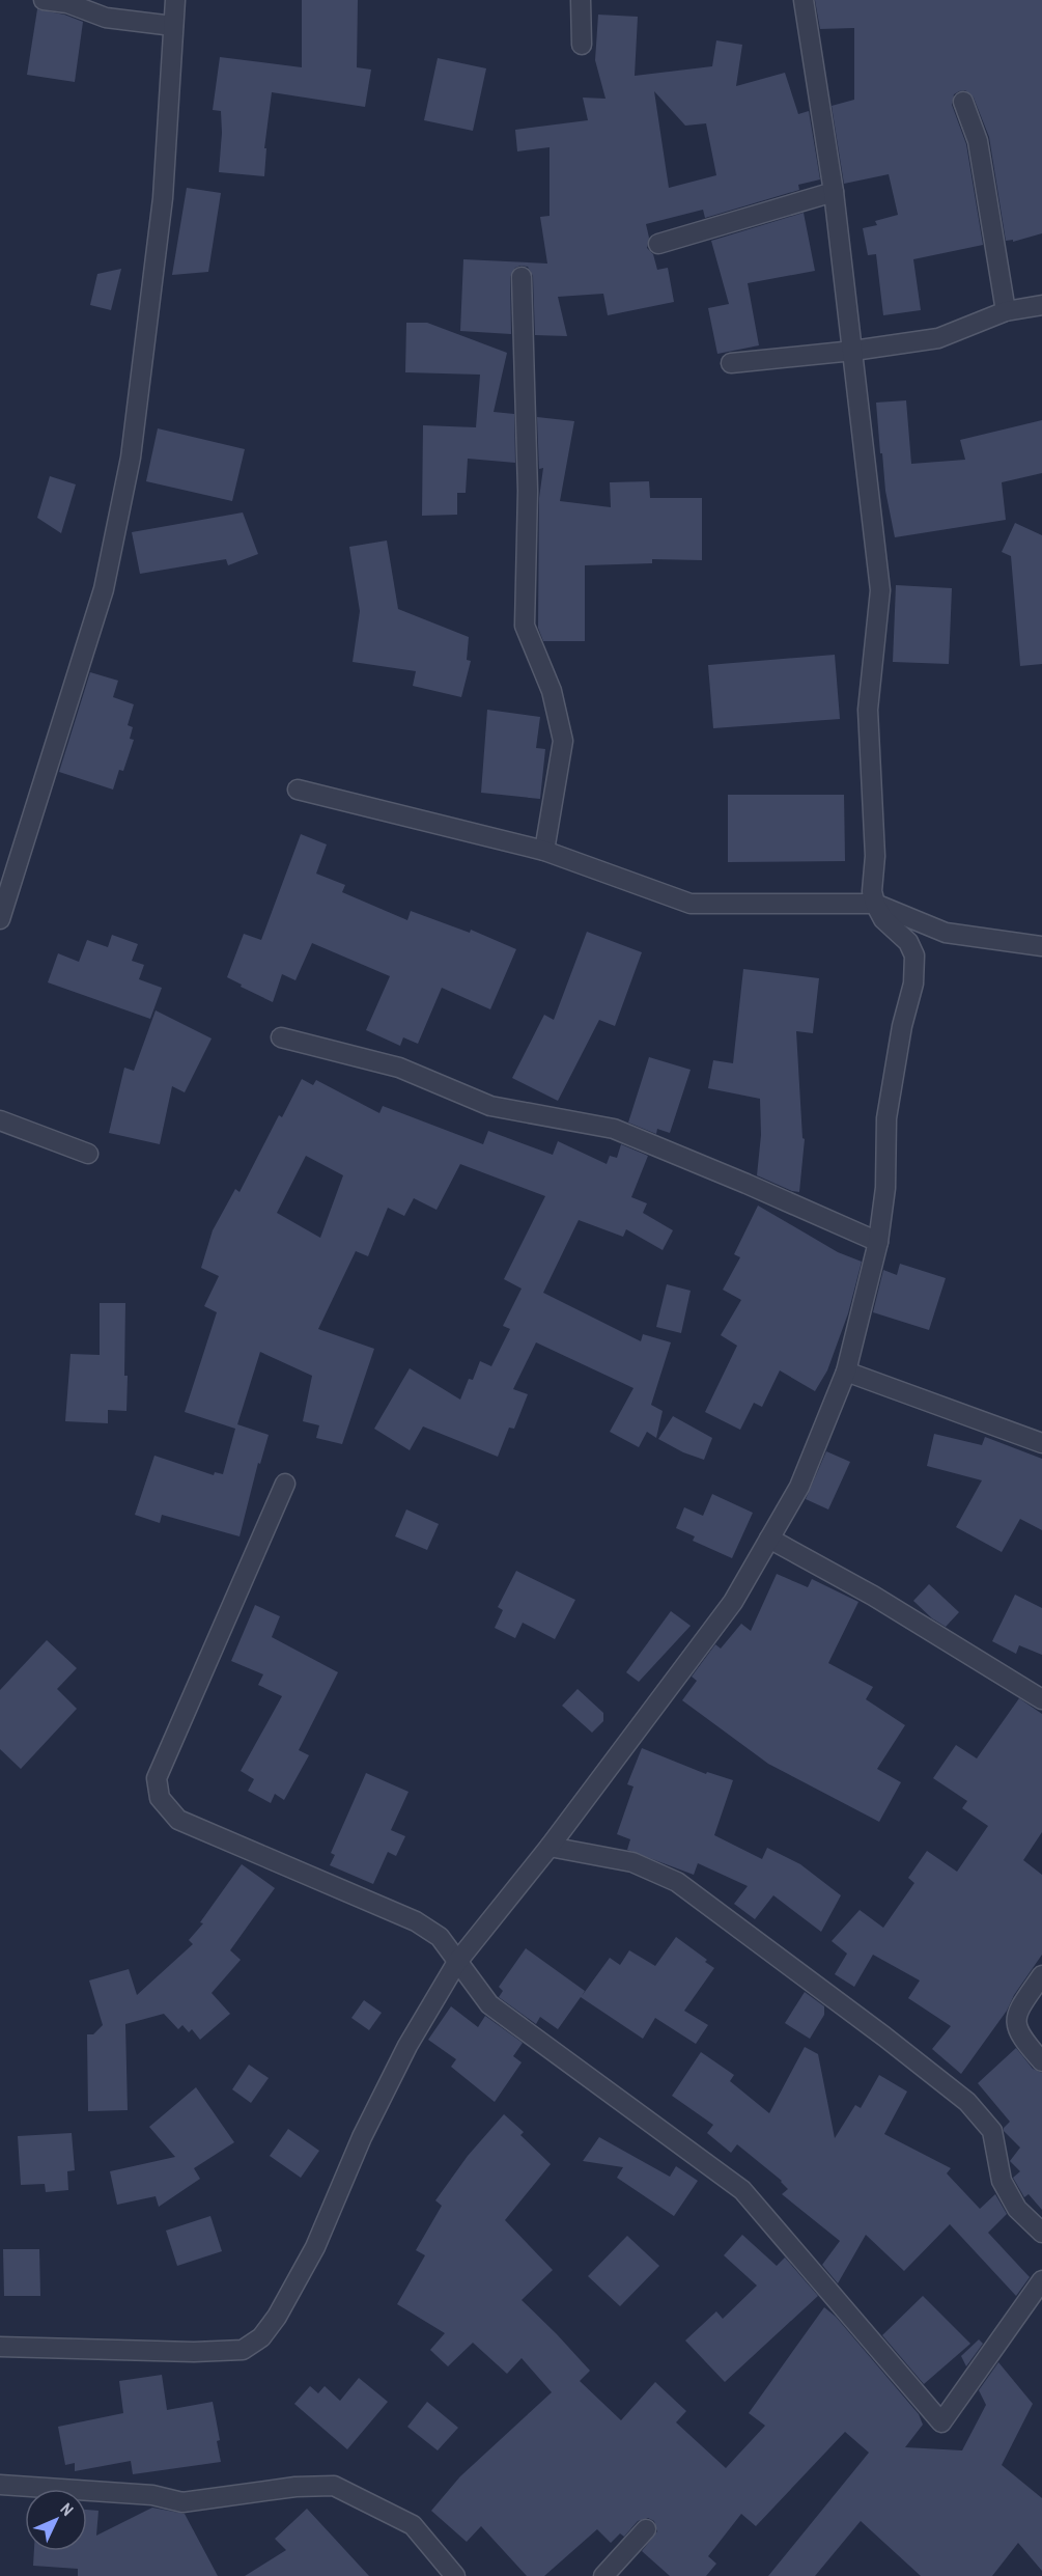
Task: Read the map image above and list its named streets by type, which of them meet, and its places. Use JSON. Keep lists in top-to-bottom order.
{
  "north": "top right"
}
